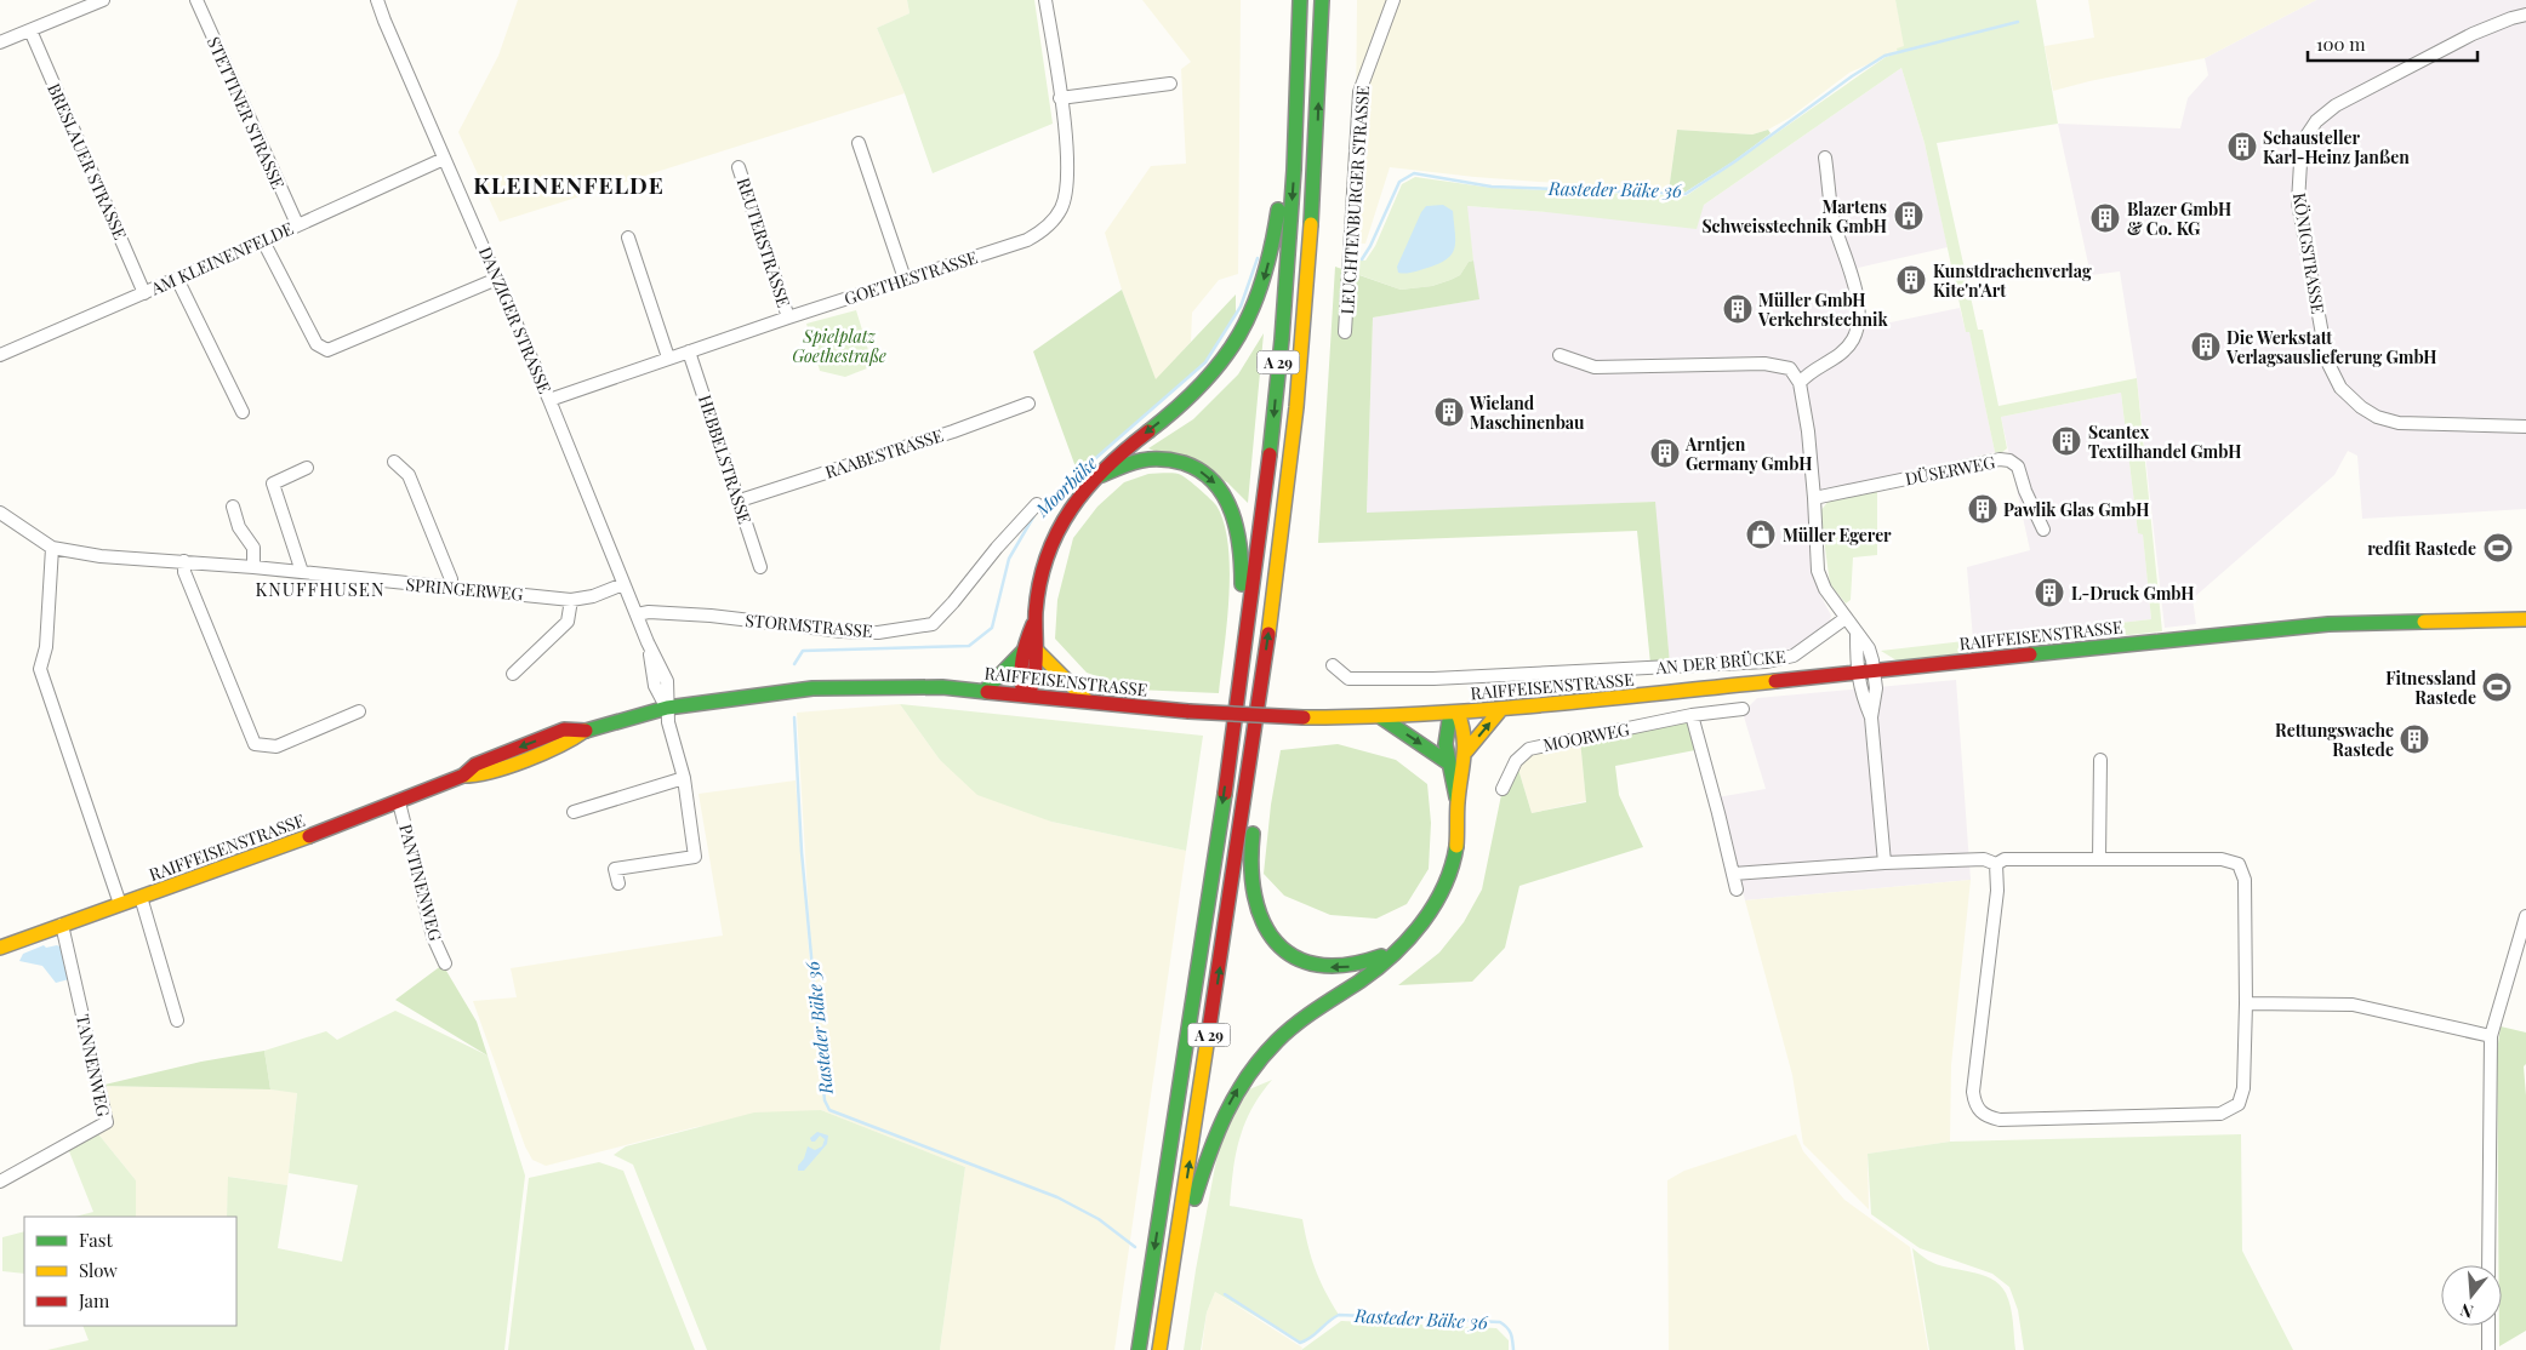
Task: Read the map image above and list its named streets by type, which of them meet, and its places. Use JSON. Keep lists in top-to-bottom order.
{
  "streets": {
    "main road": ["A 29", "RAIFFEISENSTRASSE"],
    "street": [
      "STETTINER STRASSE",
      "BRESLAUER STRASSE",
      "LEUCHTENBURGER STRASSE",
      "REUTERSTRASSE",
      "KÖNIGSTRASSE",
      "AM KLEINENFELDE",
      "GOETHESTRASSE",
      "DANZIGER STRASSE",
      "RAABESTRASSE",
      "HEBBELSTRASSE",
      "DÜSERWEG",
      "SPRINGERWEG",
      "STORMSTRASSE",
      "AN DER BRÜCKE",
      "MOORWEG",
      "PANTINENWEG",
      "TANNENWEG"
    ]
  },
  "crossings": [
    ["STETTINER STRASSE", "AM KLEINENFELDE"],
    ["BRESLAUER STRASSE", "AM KLEINENFELDE"],
    ["REUTERSTRASSE", "GOETHESTRASSE"],
    ["AM KLEINENFELDE", "DANZIGER STRASSE"],
    ["GOETHESTRASSE", "DANZIGER STRASSE"],
    ["GOETHESTRASSE", "HEBBELSTRASSE"],
    ["DANZIGER STRASSE", "SPRINGERWEG"],
    ["DANZIGER STRASSE", "STORMSTRASSE"],
    ["DANZIGER STRASSE", "RAIFFEISENSTRASSE"],
    ["A 29", "RAIFFEISENSTRASSE"],
    ["RAABESTRASSE", "HEBBELSTRASSE"],
    ["RAIFFEISENSTRASSE", "PANTINENWEG"],
    ["RAIFFEISENSTRASSE", "TANNENWEG"]
  ],
  "districts": ["KLEINENFELDE", "KNUFFHUSEN"],
  "water": ["Rasteder Bäke 36", "Moorbäke"],
  "parks": ["Spielplatz Goethestraße"],
  "places": {
    "building": [
      "Schausteller Karl-Heinz Janßen",
      "Martens Schweisstechnik GmbH",
      "Blazer GmbH & Co. KG",
      "Kunstdrachenverlag Kite'n'Art",
      "Müller GmbH Verkehrstechnik",
      "Die Werkstatt Verlagsauslieferung GmbH",
      "Wieland Maschinenbau",
      "Scantex Textilhandel GmbH",
      "Arntjen Germany GmbH",
      "Pawlik Glas GmbH",
      "L-Druck GmbH",
      "Rettungswache Rastede"
    ],
    "shop": ["Müller Egerer"],
    "sports": ["redfit Rastede", "Fitnessland Rastede"]
  },
  "legend": ["Fast", "Slow", "Jam"],
  "scale_bar": "100 m",
  "north": "bottom"
}
